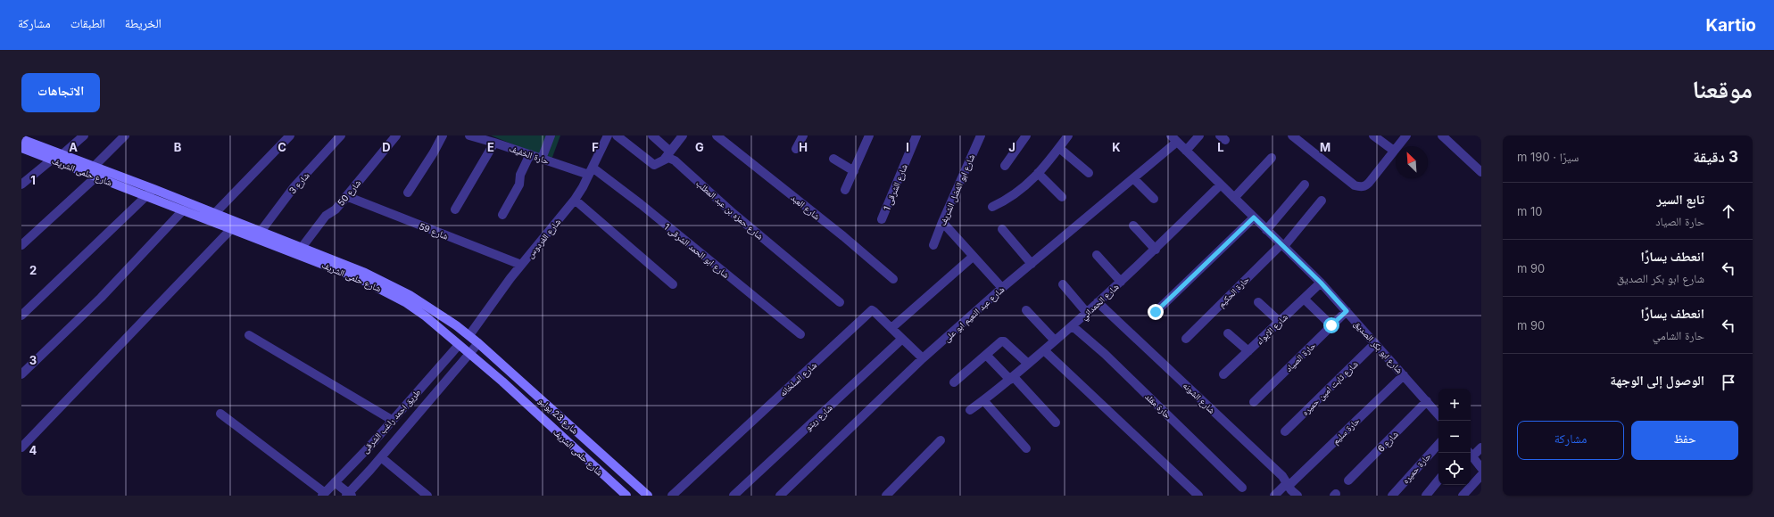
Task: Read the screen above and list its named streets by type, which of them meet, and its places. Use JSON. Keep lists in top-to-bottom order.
{
  "streets": {
    "street": [
      "حارة الخفيف",
      "شارع حلمى الشريف",
      "شارع 3",
      "شارع الشرقى 1",
      "شارع ابو الفضل الشريف",
      "شارع 50",
      "شارع العبد",
      "شارع حمزه بن عبد المطلب",
      "شارع 59",
      "شارع الفردوس",
      "شارع ابو الحمد الشرقى 1",
      "حارة الحكيم",
      "شارع الحمداني",
      "شارع عبد النعيم ابو على",
      "شارع الايواء",
      "شارع ابو بكر الصديق",
      "حارة الصياد",
      "شارع السلخانه",
      "شارع ثابت امين حميره",
      "شارع الشونه",
      "حارة مقلد",
      "شارع 23 يوليو",
      "شارع ريتو",
      "طريق احمد راغب الشرقى",
      "حارة سليم",
      "شارع 6",
      "حارة حميره"
    ]
  },
  "crossings": [
    ["حارة الخفيف", "شارع الفردوس"],
    ["حارة الخفيف", "شارع ابو الحمد الشرقى 1"],
    ["شارع حلمى الشريف", "شارع 3"],
    ["شارع حلمى الشريف", "شارع 50"],
    ["شارع حلمى الشريف", "شارع الفردوس"],
    ["شارع حلمى الشريف", "شارع 23 يوليو"],
    ["شارع حلمى الشريف", "طريق احمد راغب الشرقى"],
    ["شارع 50", "شارع 59"],
    ["شارع 59", "شارع الفردوس"],
    ["شارع الفردوس", "شارع ابو الحمد الشرقى 1"],
    ["شارع الفردوس", "شارع 23 يوليو"],
    ["حارة الحكيم", "شارع ابو بكر الصديق"],
    ["شارع الحمداني", "شارع ابو بكر الصديق"],
    ["شارع الحمداني", "شارع الشونه"],
    ["شارع الحمداني", "حارة مقلد"],
    ["شارع عبد النعيم ابو على", "شارع ابو بكر الصديق"],
    ["شارع عبد النعيم ابو على", "شارع السلخانه"],
    ["شارع الايواء", "شارع ابو بكر الصديق"],
    ["شارع ابو بكر الصديق", "حارة الصياد"],
    ["شارع ابو بكر الصديق", "شارع ثابت امين حميره"],
    ["شارع ابو بكر الصديق", "حارة سليم"],
    ["شارع ابو بكر الصديق", "شارع 6"],
    ["شارع السلخانه", "شارع ريتو"],
    ["شارع الشونه", "حارة سليم"]
  ],
  "north": "top left",
  "page": {
    "header": "Kartio",
    "nav": ["الخريطة", "الطبقات", "مشاركة"],
    "title": "موقعنا",
    "buttons": [
      "الاتجاهات",
      ["حفظ", "مشاركة"]
    ],
    "heading": ["3 دقيقة", "سيرًا · 190 m"],
    "list": [
      ["تابع السير", "حارة الصياد", "10 m"],
      ["انعطف يسارًا", "شارع ابو بكر الصديق", "90 m"],
      ["انعطف يسارًا", "حارة الشامي", "90 m"],
      "الوصول إلى الوجهة"
    ],
    "map_buttons": ["+", "−"]
  },
  "grid": {
    "columns": [
      "A",
      "B",
      "C",
      "D",
      "E",
      "F",
      "G",
      "H",
      "I",
      "J",
      "K",
      "L",
      "M"
    ],
    "rows": [
      "1",
      "2",
      "3",
      "4"
    ]
  }
}
